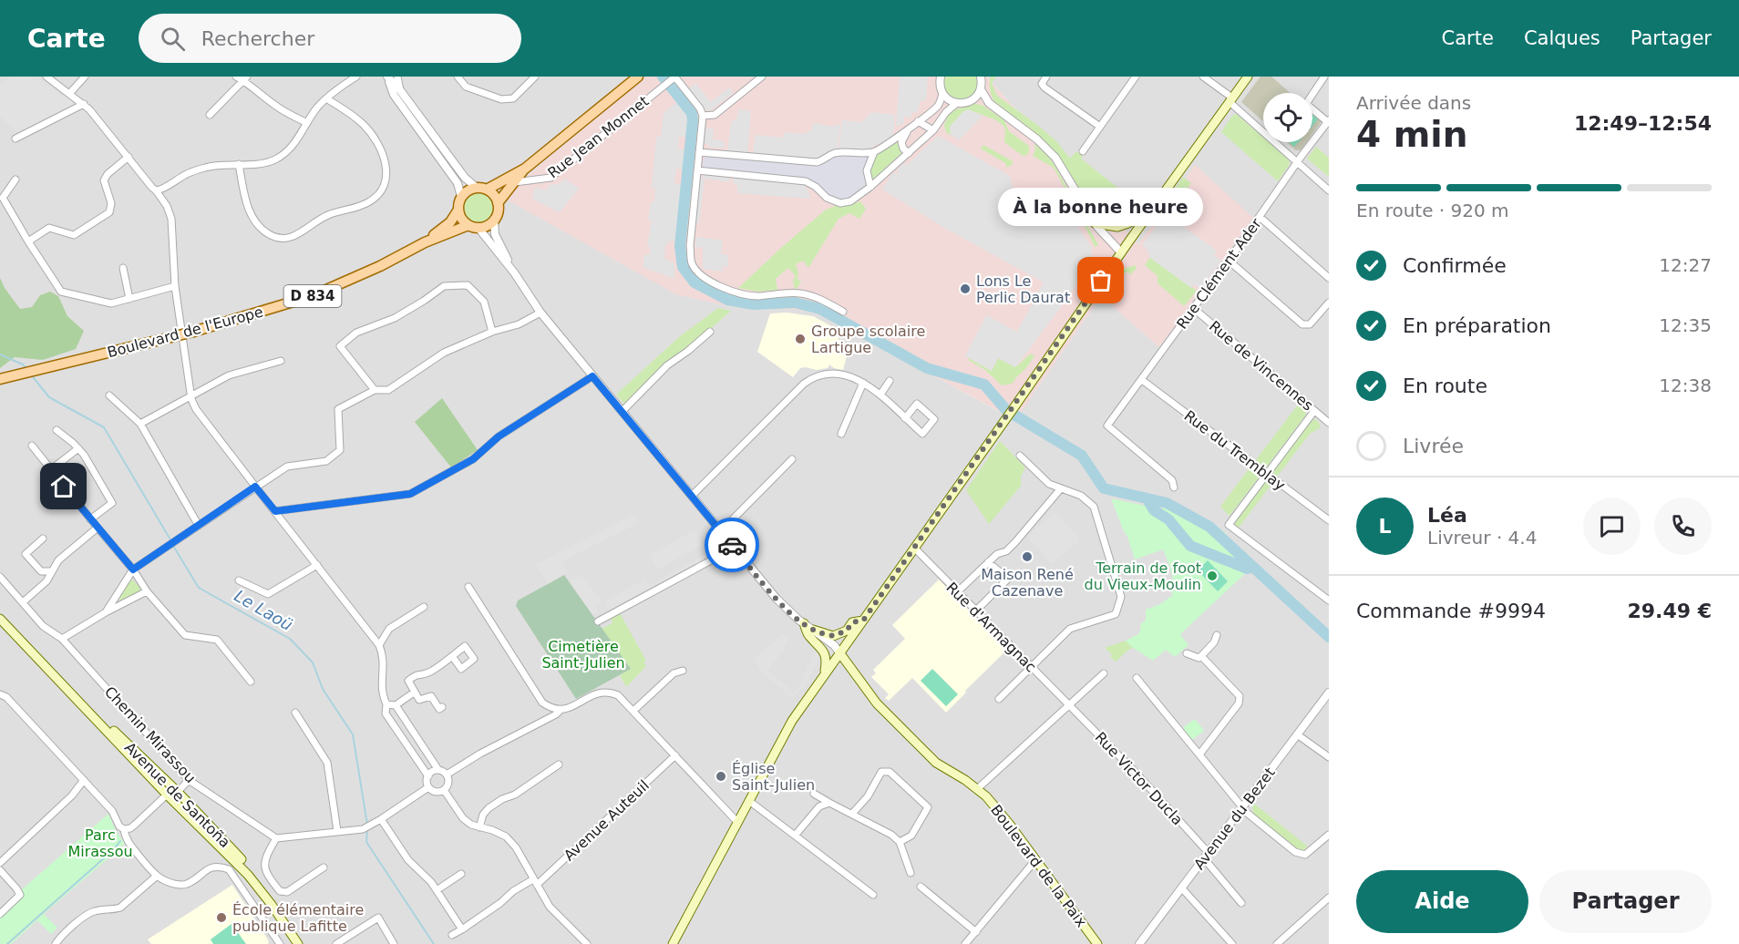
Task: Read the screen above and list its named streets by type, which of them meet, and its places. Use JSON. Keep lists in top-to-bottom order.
{
  "streets": {
    "main road": [
      "D 834",
      "Boulevard de l'Europe",
      "Avenue de Santoña",
      "Boulevard de la Paix"
    ],
    "street": [
      "Rue Jean Monnet",
      "Rue Clément Ader",
      "Rue de Vincennes",
      "Rue du Tremblay",
      "Rue d'Armagnac",
      "Chemin Mirassou",
      "Rue Victor Ducla",
      "Avenue du Bezet",
      "Avenue Auteuil"
    ]
  },
  "crossings": [
    ["Rue Clément Ader", "Rue de Vincennes"],
    ["Rue Clément Ader", "Rue du Tremblay"],
    ["Rue d'Armagnac", "Rue Victor Ducla"],
    ["Rue Victor Ducla", "Avenue du Bezet"]
  ],
  "water": ["Le Laoü"],
  "parks": ["Cimetière Saint-Julien", "Parc Mirassou"],
  "places": [
    "À la bonne heure",
    "Lons Le Perlic Daurat",
    "Groupe scolaire Lartigue",
    "Maison René Cazenave",
    "Terrain de foot du Vieux-Moulin",
    "Église Saint-Julien",
    "École élémentaire publique Lafitte"
  ],
  "page": {
    "header": "Carte",
    "search": "Rechercher",
    "nav": ["Carte", "Calques", "Partager"],
    "heading": ["4 min", "Arrivée dans", "12:49–12:54"],
    "panel": [
      "Léa",
      "Livreur · 4.4",
      "Commande #9994",
      "29.49 €"
    ],
    "bar": "En route · 920 m",
    "bubble": "À la bonne heure",
    "list": [
      ["Confirmée", "12:27"],
      ["En préparation", "12:35"],
      ["En route", "12:38"],
      "Livrée"
    ],
    "round": "L",
    "buttons": ["Aide", "Partager"]
  }
}
